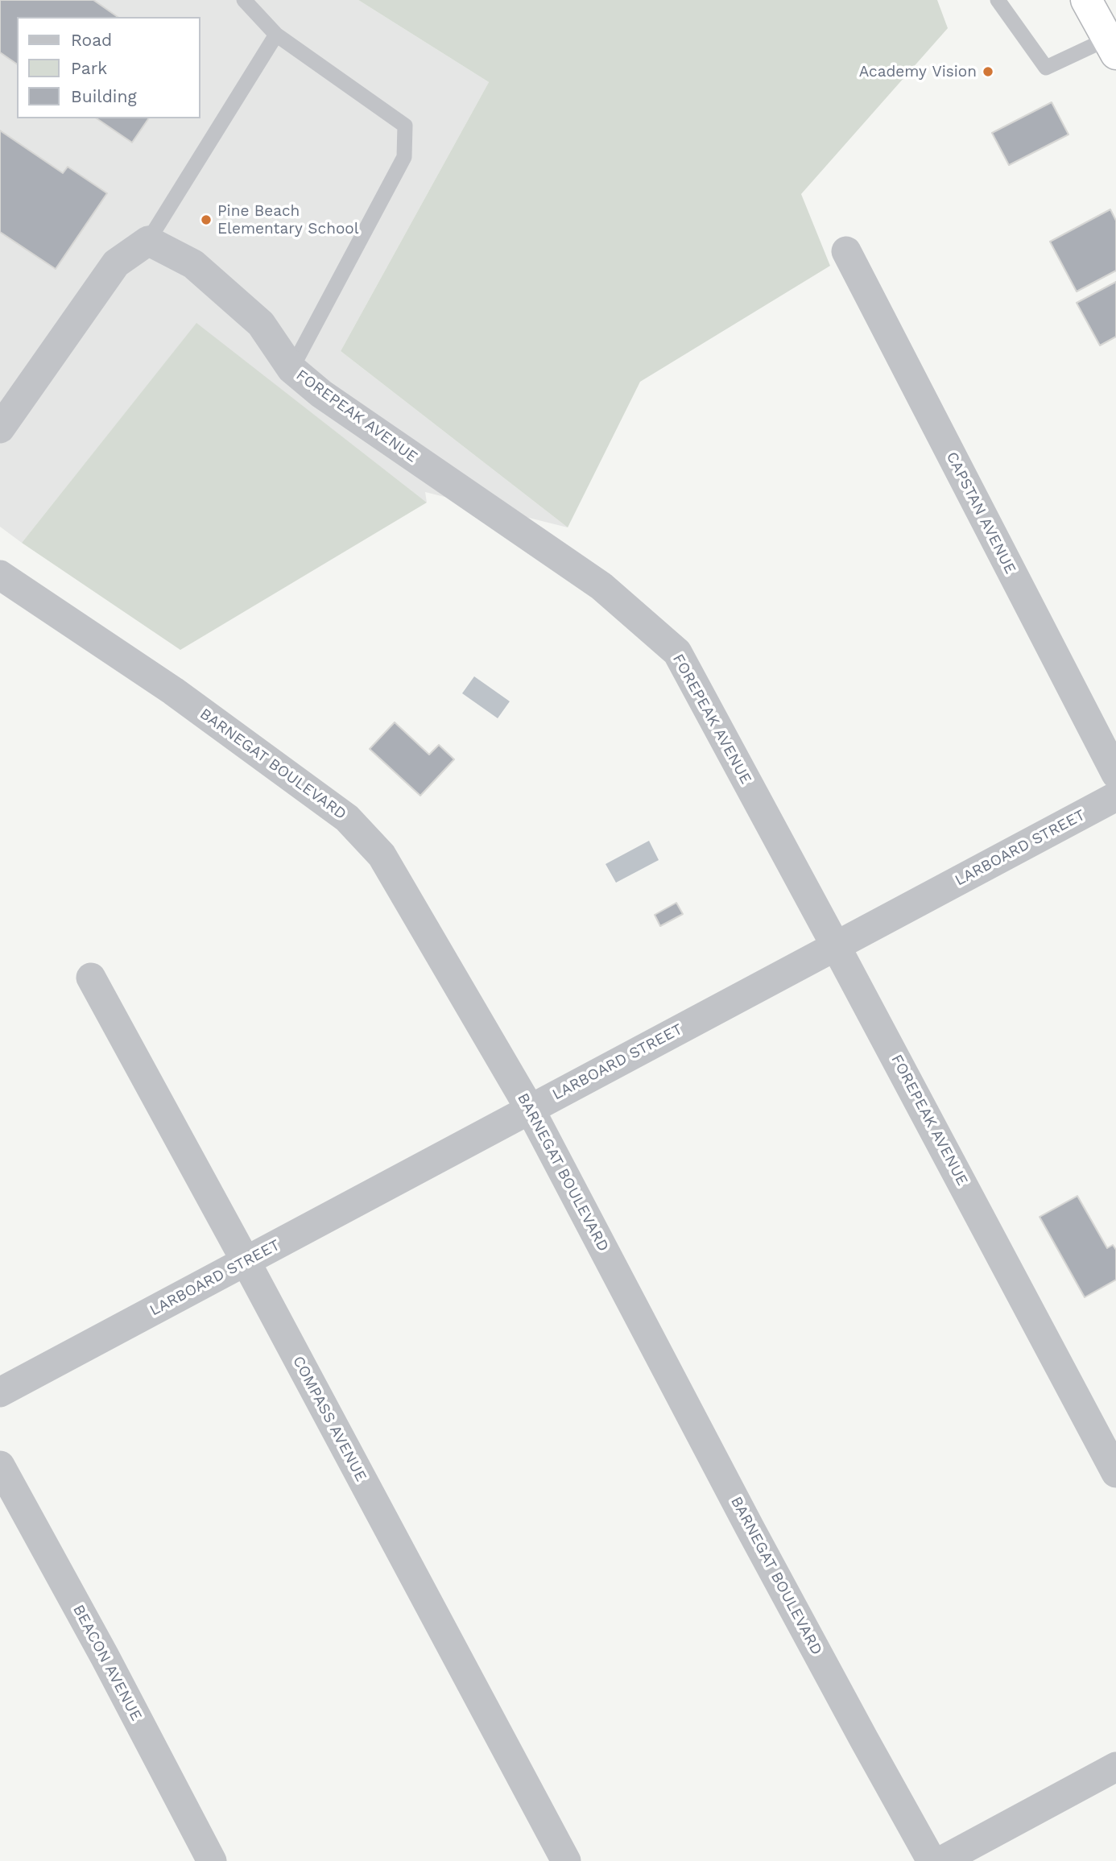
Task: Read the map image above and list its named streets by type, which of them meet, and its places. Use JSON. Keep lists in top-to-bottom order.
{
  "streets": {
    "street": [
      "FOREPEAK AVENUE",
      "CAPSTAN AVENUE",
      "BARNEGAT BOULEVARD",
      "LARBOARD STREET",
      "COMPASS AVENUE",
      "BEACON AVENUE"
    ]
  },
  "crossings": [
    ["FOREPEAK AVENUE", "LARBOARD STREET"],
    ["BARNEGAT BOULEVARD", "LARBOARD STREET"],
    ["LARBOARD STREET", "COMPASS AVENUE"]
  ],
  "places": ["Academy Vision", "Pine Beach Elementary School"],
  "legend": ["Road", "Park", "Building"]
}
